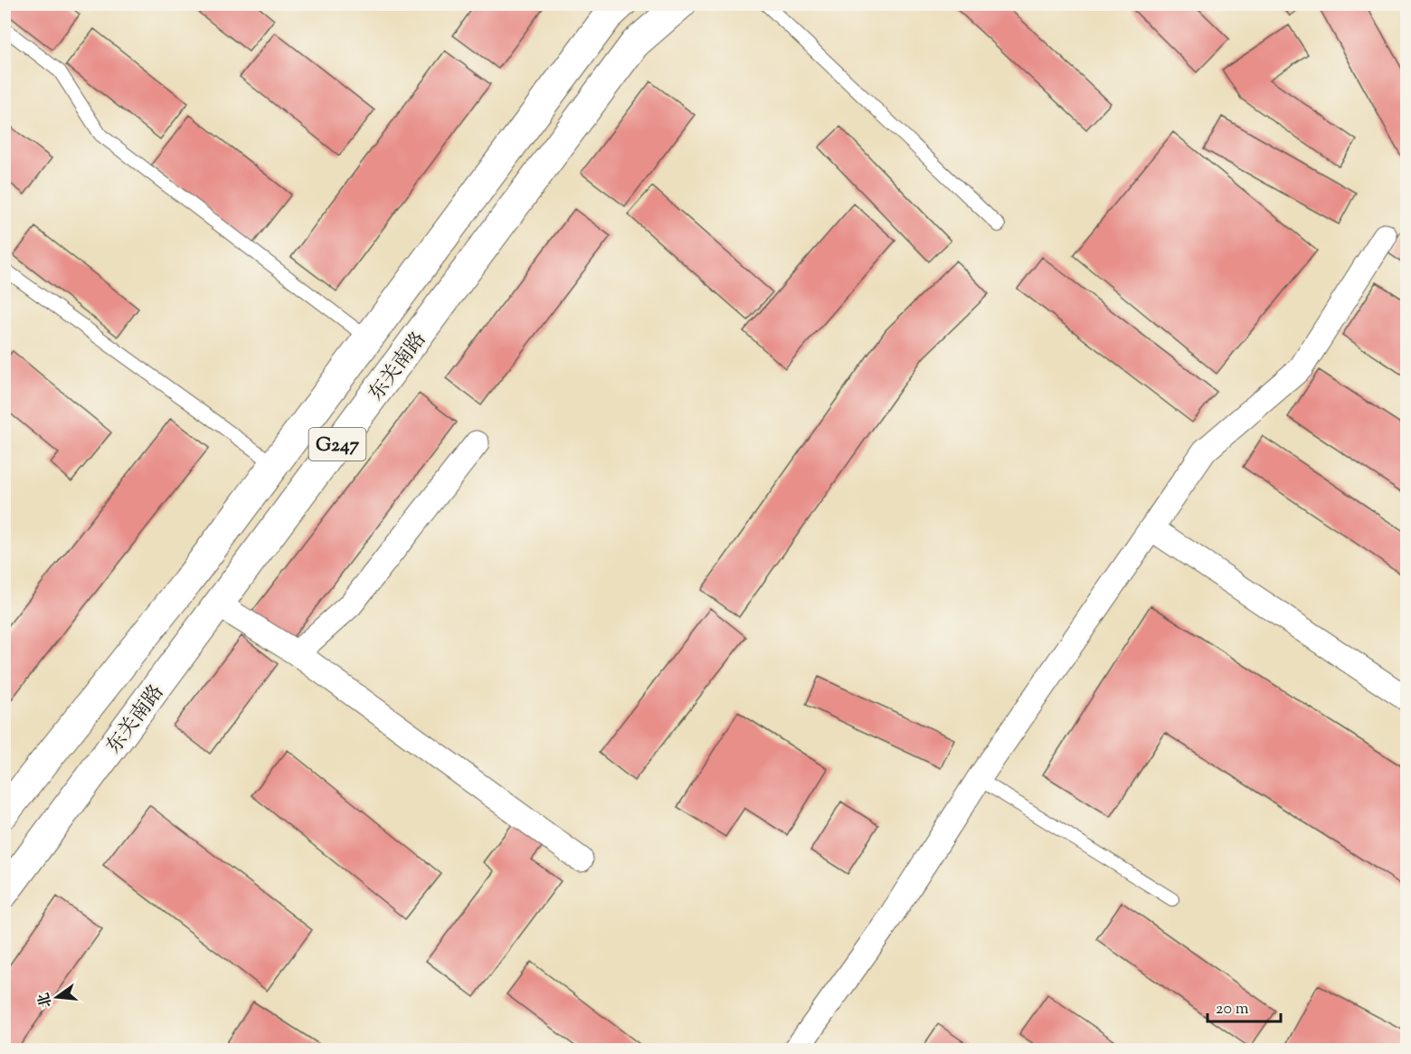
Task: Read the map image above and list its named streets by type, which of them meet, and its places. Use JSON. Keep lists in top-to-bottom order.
{
  "streets": {
    "main road": ["东关南路", "G247"]
  },
  "scale_bar": "20 m",
  "north": "left"
}
